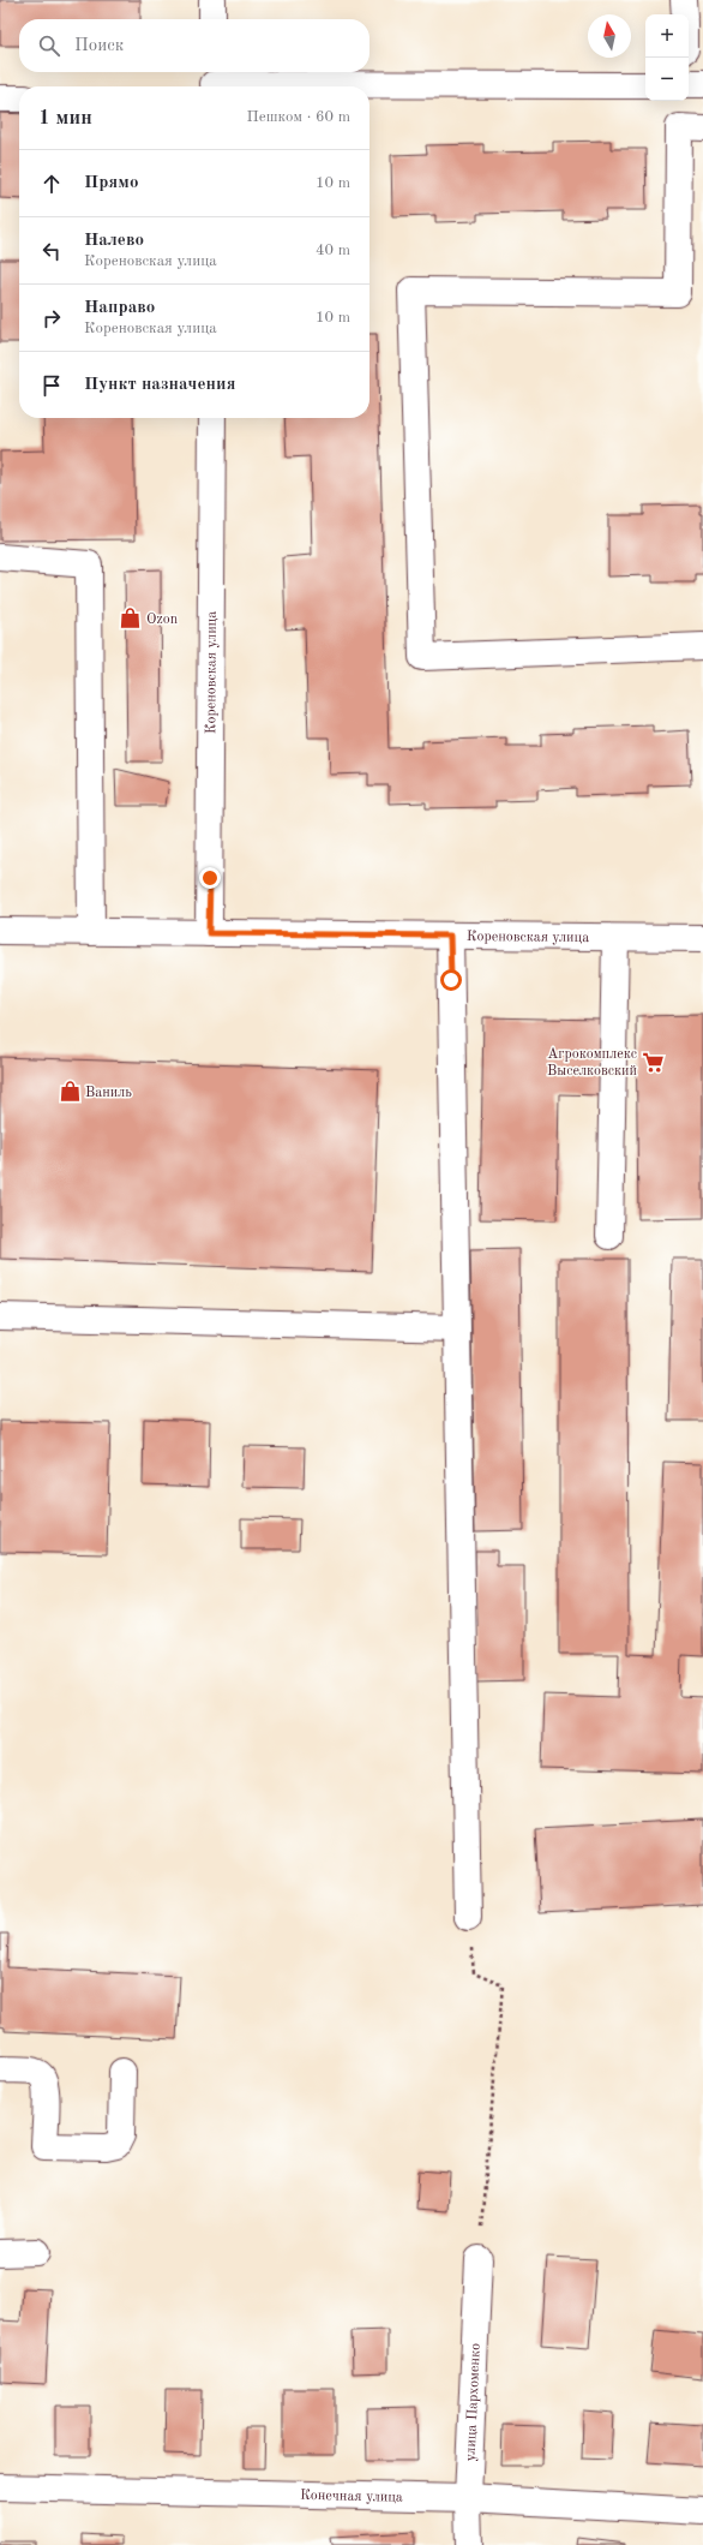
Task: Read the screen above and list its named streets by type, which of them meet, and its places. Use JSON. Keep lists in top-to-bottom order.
{
  "streets": {
    "street": ["Кореновская улица", "улица Пархоменко", "Конечная улица"]
  },
  "crossings": [
    ["улица Пархоменко", "Конечная улица"]
  ],
  "places": {
    "shop": ["Ozon", "Ваниль"],
    "supermarket": ["Агрокомплекс Выселковский"]
  },
  "north": "top",
  "page": {
    "map_buttons": ["+", "−"],
    "search": "Поиск",
    "heading": ["1 мин", "Пешком · 60 m"],
    "list": [
      ["Прямо", "10 m"],
      ["Налево", "Кореновская улица", "40 m"],
      ["Направо", "Кореновская улица", "10 m"],
      "Пункт назначения"
    ]
  }
}
